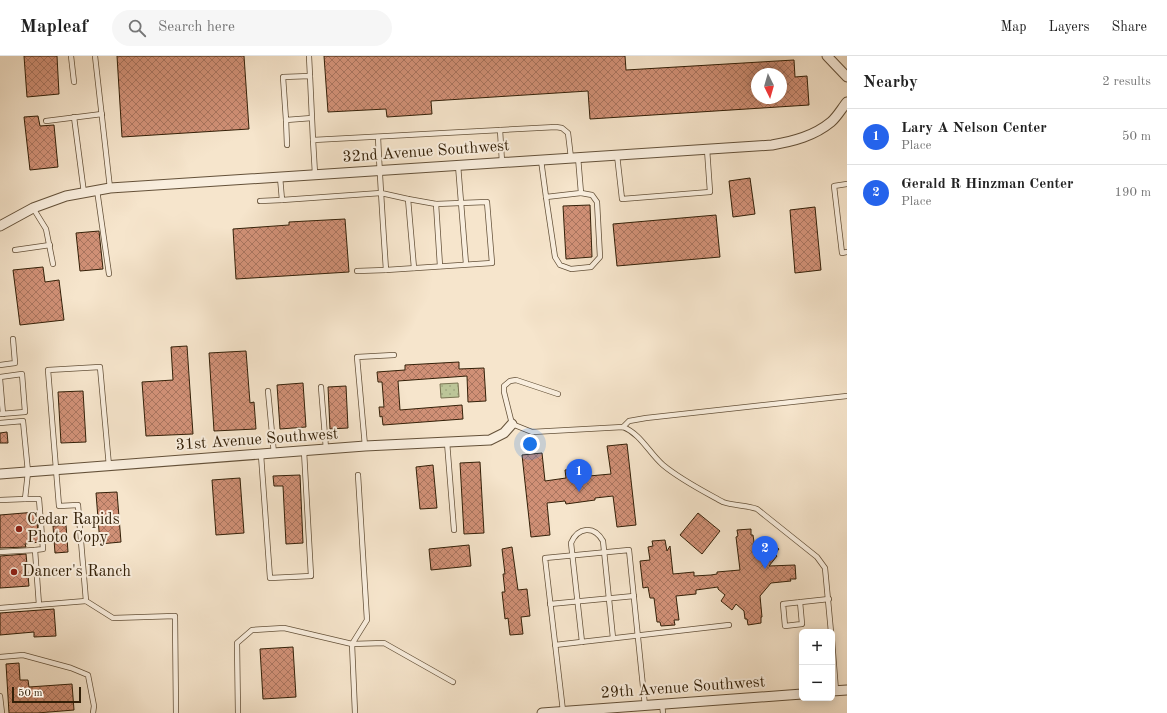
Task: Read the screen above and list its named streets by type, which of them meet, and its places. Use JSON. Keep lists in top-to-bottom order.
{
  "streets": {
    "street": ["32nd Avenue Southwest", "31st Avenue Southwest", "29th Avenue Southwest"]
  },
  "places": ["Cedar Rapids Photo Copy", "Dancer's Ranch"],
  "scale_bar": "50 m",
  "north": "bottom",
  "page": {
    "header": "Mapleaf",
    "search": "Search here",
    "nav": ["Map", "Layers", "Share"],
    "heading": ["Nearby", "2 results"],
    "list": [
      {
        "mark": "1",
        "name": "Lary A Nelson Center",
        "note": "Place",
        "value": "50 m"
      },
      {
        "mark": "2",
        "name": "Gerald R Hinzman Center",
        "note": "Place",
        "value": "190 m"
      }
    ],
    "pins": ["1", "2"],
    "map_buttons": ["+", "−"],
    "scale": "50 m"
  }
}
